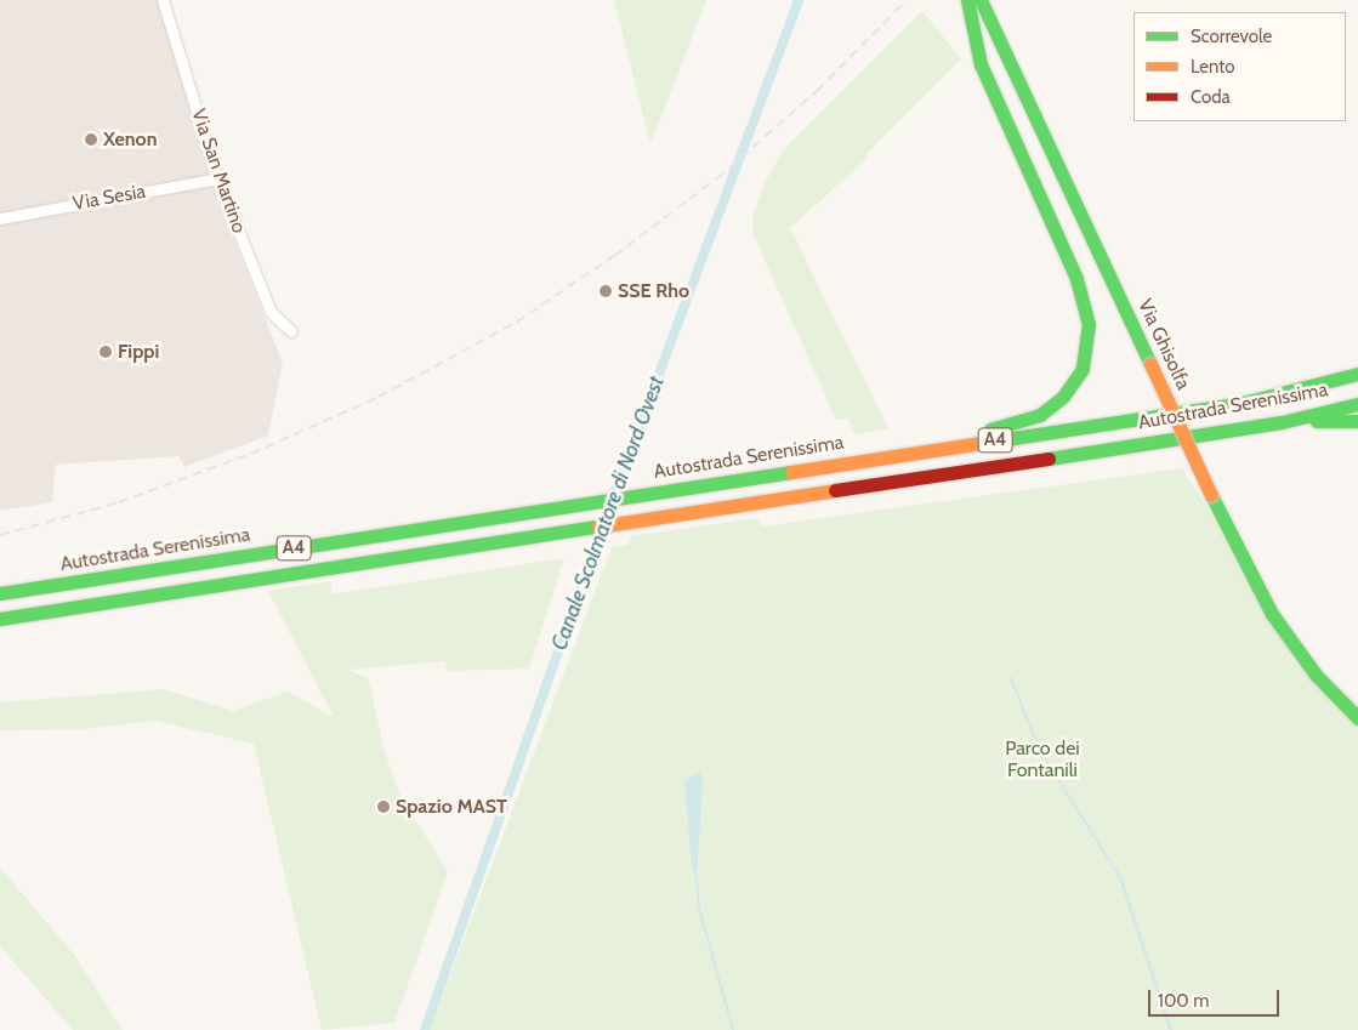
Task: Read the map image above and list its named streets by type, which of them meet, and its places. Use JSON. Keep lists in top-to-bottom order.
{
  "streets": {
    "main road": ["Via Ghisolfa", "Autostrada Serenissima", "A4"],
    "street": ["Via San Martino", "Via Sesia"]
  },
  "crossings": [
    ["Via San Martino", "Via Sesia"]
  ],
  "water": ["Canale Scolmatore di Nord Ovest"],
  "parks": ["Parco dei Fontanili"],
  "places": [
    "Xenon",
    "SSE Rho",
    "Fippi",
    "Spazio MAST"
  ],
  "legend": ["Scorrevole", "Lento", "Coda"],
  "scale_bar": "100 m"
}
